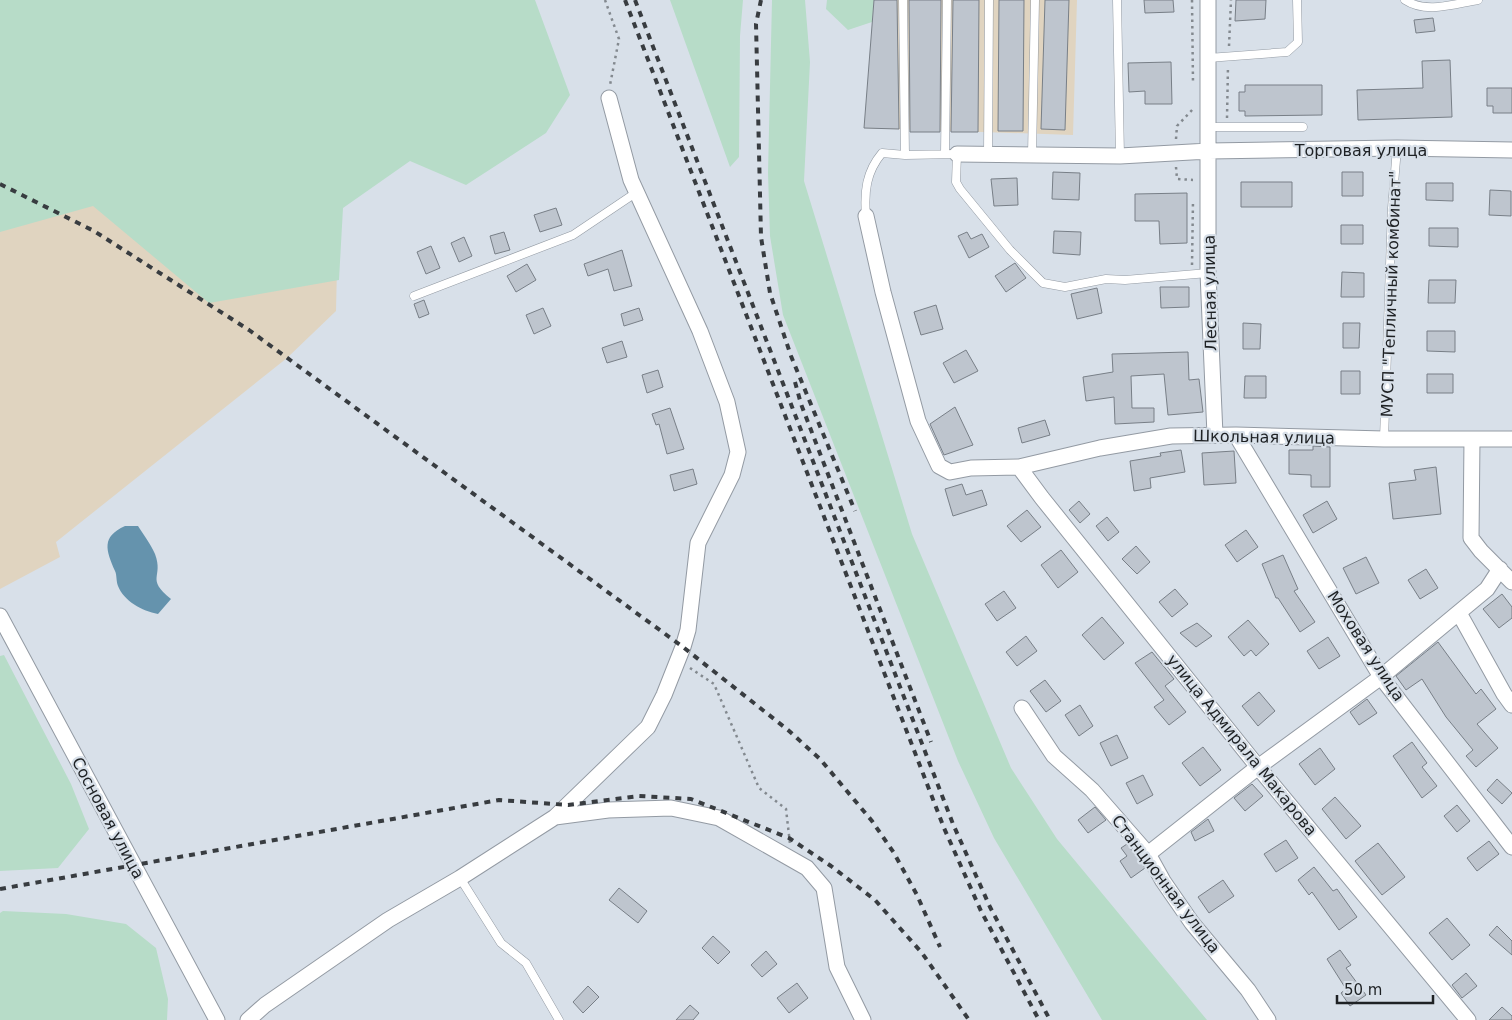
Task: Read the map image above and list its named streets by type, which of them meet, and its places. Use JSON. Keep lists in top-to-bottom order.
{
  "streets": {
    "street": [
      "Торговая улица",
      "Лесная улица",
      "Школьная улица",
      "Моховая улица",
      "улица Адмирала Макарова",
      "Сосновая улица",
      "Станционная улица"
    ],
    "lane": ["МУСП \"Тепличный комбинат\""]
  },
  "crossings": [
    ["Торговая улица", "Лесная улица"],
    ["Торговая улица", "МУСП \"Тепличный комбинат\""],
    ["Лесная улица", "Школьная улица"],
    ["МУСП \"Тепличный комбинат\"", "Школьная улица"],
    ["Школьная улица", "Моховая улица"],
    ["Школьная улица", "улица Адмирала Макарова"]
  ],
  "scale_bar": "50 m"
}
